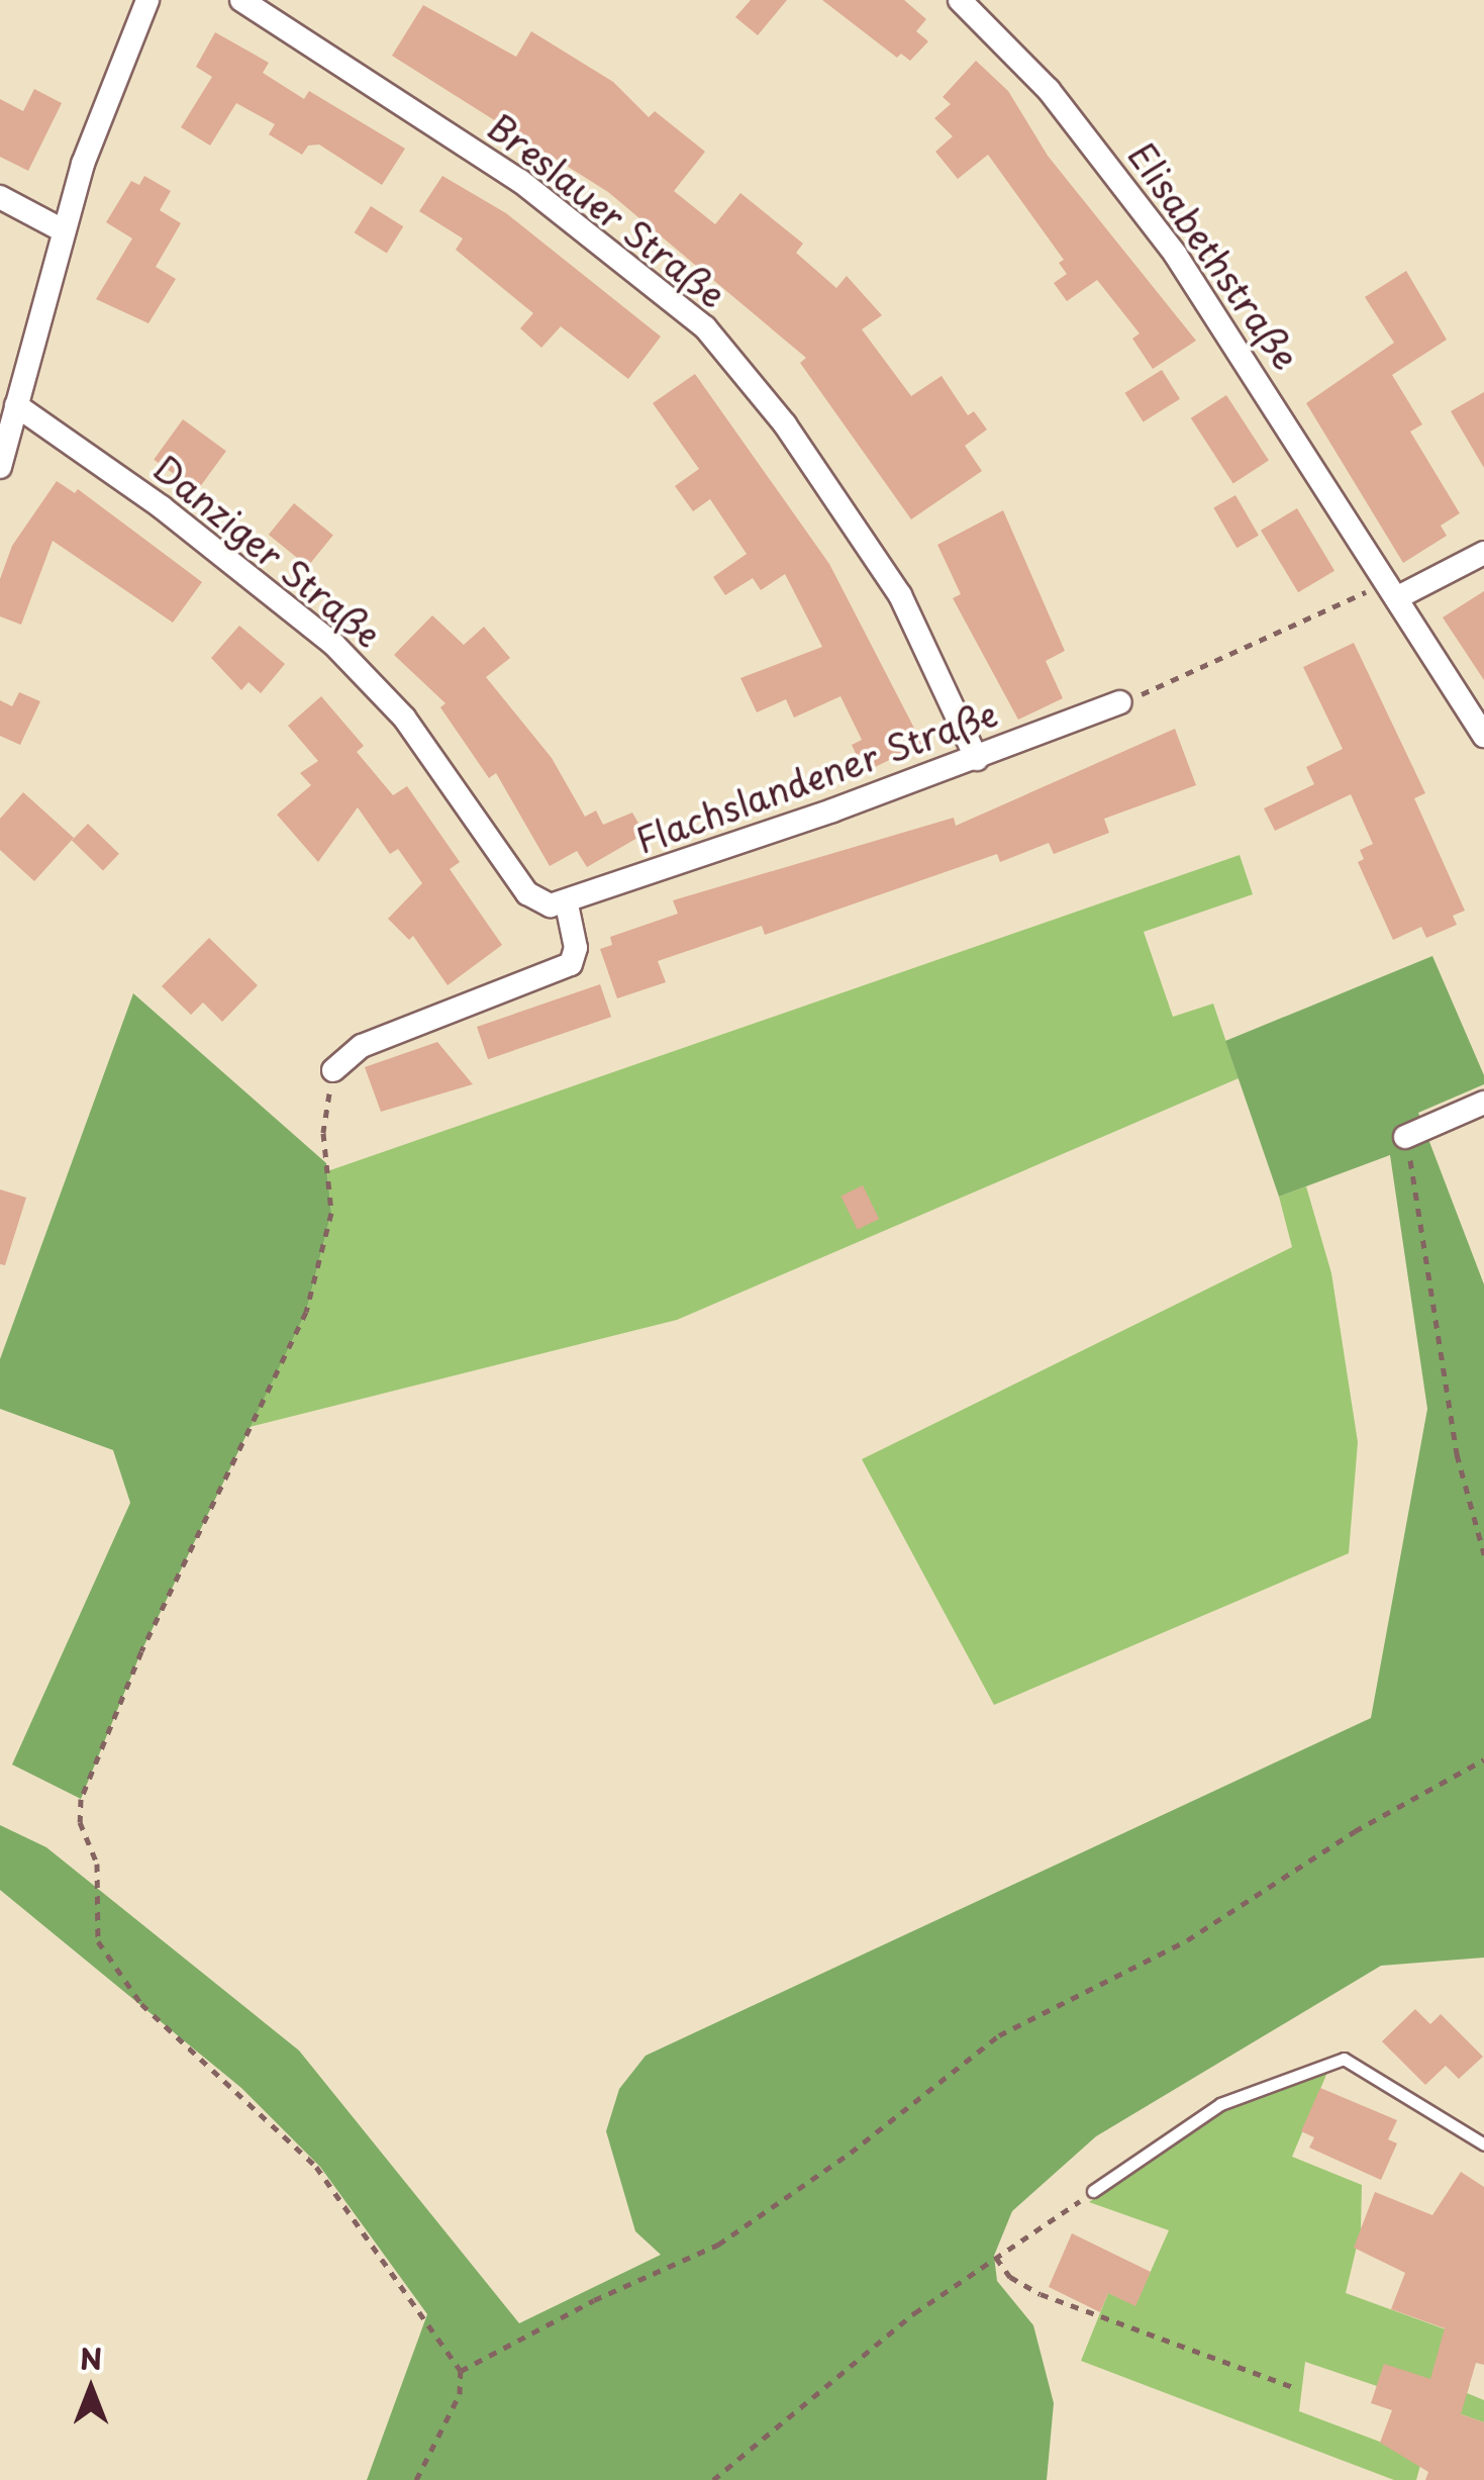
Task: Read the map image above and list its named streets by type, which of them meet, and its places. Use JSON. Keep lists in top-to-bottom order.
{
  "streets": {
    "street": [
      "Breslauer Straße",
      "Elisabethstraße",
      "Danziger Straße",
      "Flachslandener Straße"
    ]
  },
  "crossings": [
    ["Breslauer Straße", "Flachslandener Straße"],
    ["Danziger Straße", "Flachslandener Straße"]
  ],
  "north": "top"
}
